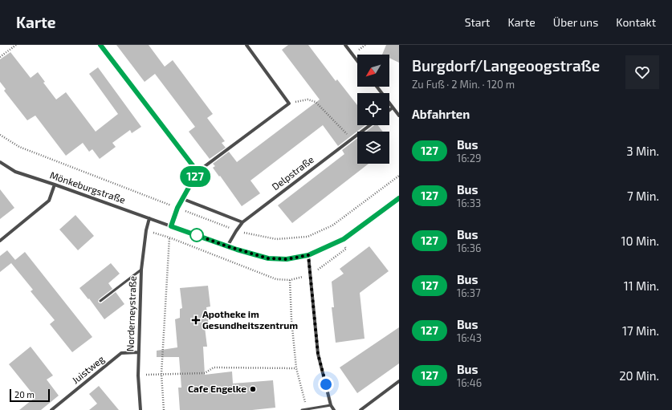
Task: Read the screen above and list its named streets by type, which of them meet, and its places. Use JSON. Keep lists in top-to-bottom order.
{
  "streets": {
    "street": [
      "Delpstraße",
      "Mönkeburgstraße",
      "Norderneystraße",
      "Juistweg"
    ]
  },
  "crossings": [
    ["Delpstraße", "Mönkeburgstraße"],
    ["Mönkeburgstraße", "Norderneystraße"],
    ["Norderneystraße", "Juistweg"]
  ],
  "places": {
    "health": ["Apotheke im Gesundheitszentrum"],
    "other": ["Cafe Engelke"]
  },
  "lines": ["bus line 127"],
  "scale_bar": "20 m",
  "north": "bottom left",
  "page": {
    "header": "Karte",
    "nav": [
      "Start",
      "Karte",
      "Über uns",
      "Kontakt"
    ],
    "on_map": "127",
    "heading": [
      ["Burgdorf/Langeoogstraße", "Zu Fuß · 2 Min. · 120 m"],
      "Abfahrten"
    ],
    "list": [
      {
        "mark": "127",
        "name": "Bus",
        "note": "16:29",
        "value": "3 Min."
      },
      {
        "mark": "127",
        "name": "Bus",
        "note": "16:33",
        "value": "7 Min."
      },
      {
        "mark": "127",
        "name": "Bus",
        "note": "16:36",
        "value": "10 Min."
      },
      {
        "mark": "127",
        "name": "Bus",
        "note": "16:37",
        "value": "11 Min."
      },
      {
        "mark": "127",
        "name": "Bus",
        "note": "16:43",
        "value": "17 Min."
      },
      {
        "mark": "127",
        "name": "Bus",
        "note": "16:46",
        "value": "20 Min."
      }
    ],
    "scale": "20 m"
  }
}
